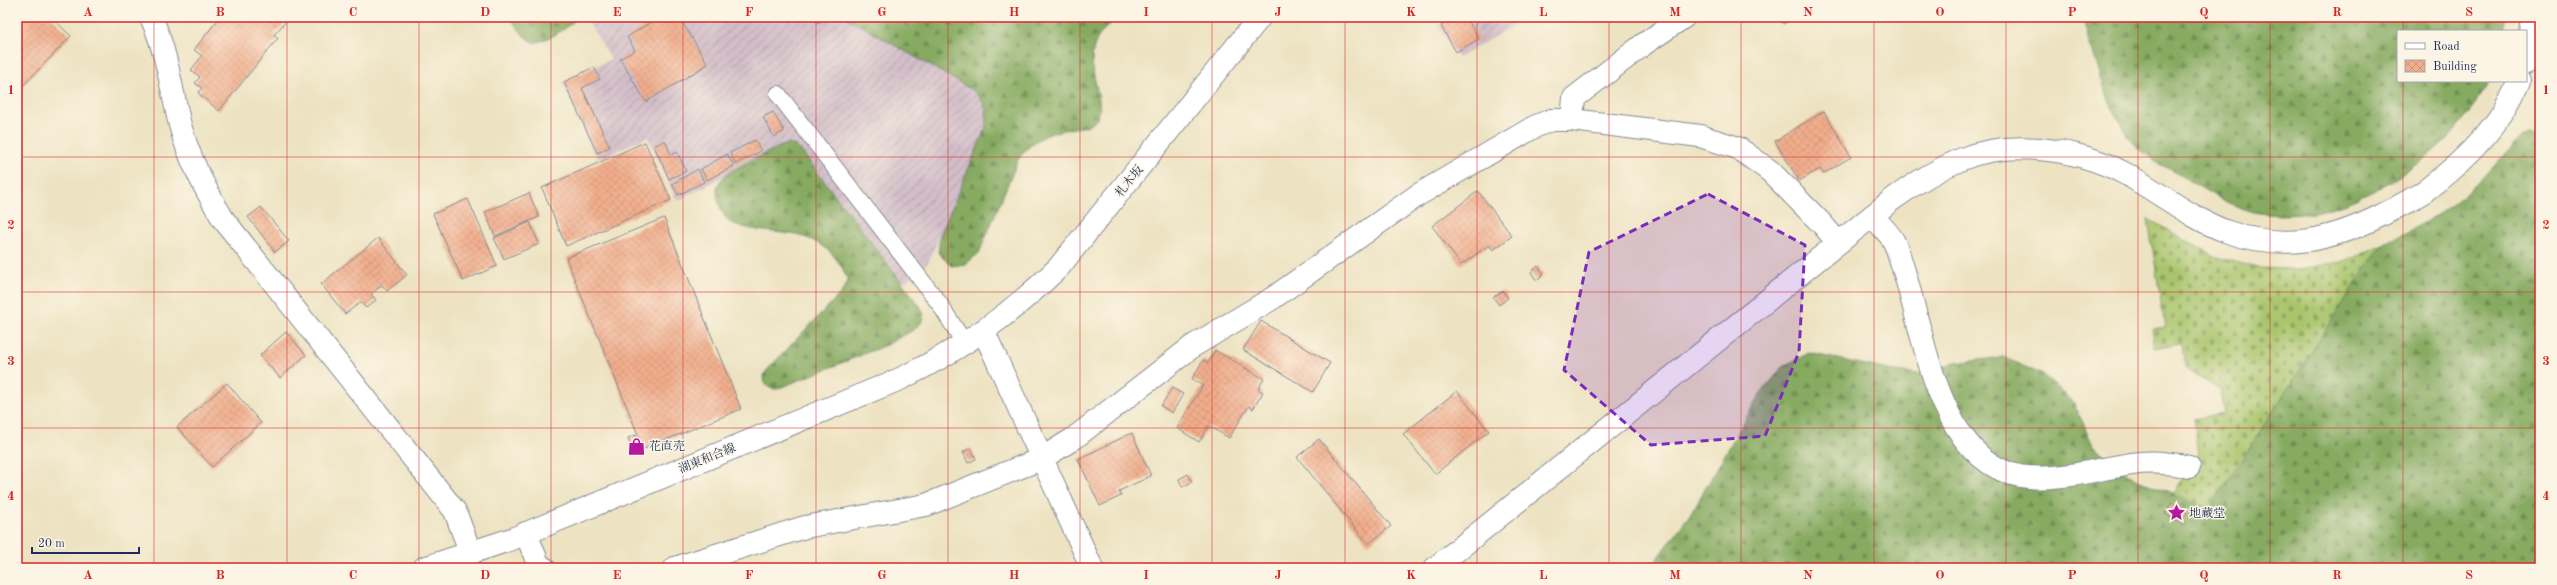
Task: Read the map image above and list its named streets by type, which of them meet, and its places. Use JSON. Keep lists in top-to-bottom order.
{
  "streets": {
    "street": ["札木坂", "湖東和合線"]
  },
  "crossings": [
    ["札木坂", "湖東和合線"]
  ],
  "places": {
    "shop": ["花直売"],
    "place": ["地蔵堂"]
  },
  "legend": ["Road", "Building"],
  "scale_bar": "20 m",
  "grid": {
    "columns": [
      "A",
      "B",
      "C",
      "D",
      "E",
      "F",
      "G",
      "H",
      "I",
      "J",
      "K",
      "L",
      "M",
      "N",
      "O",
      "P",
      "Q",
      "R",
      "S"
    ],
    "rows": [
      "1",
      "2",
      "3",
      "4"
    ]
  }
}
